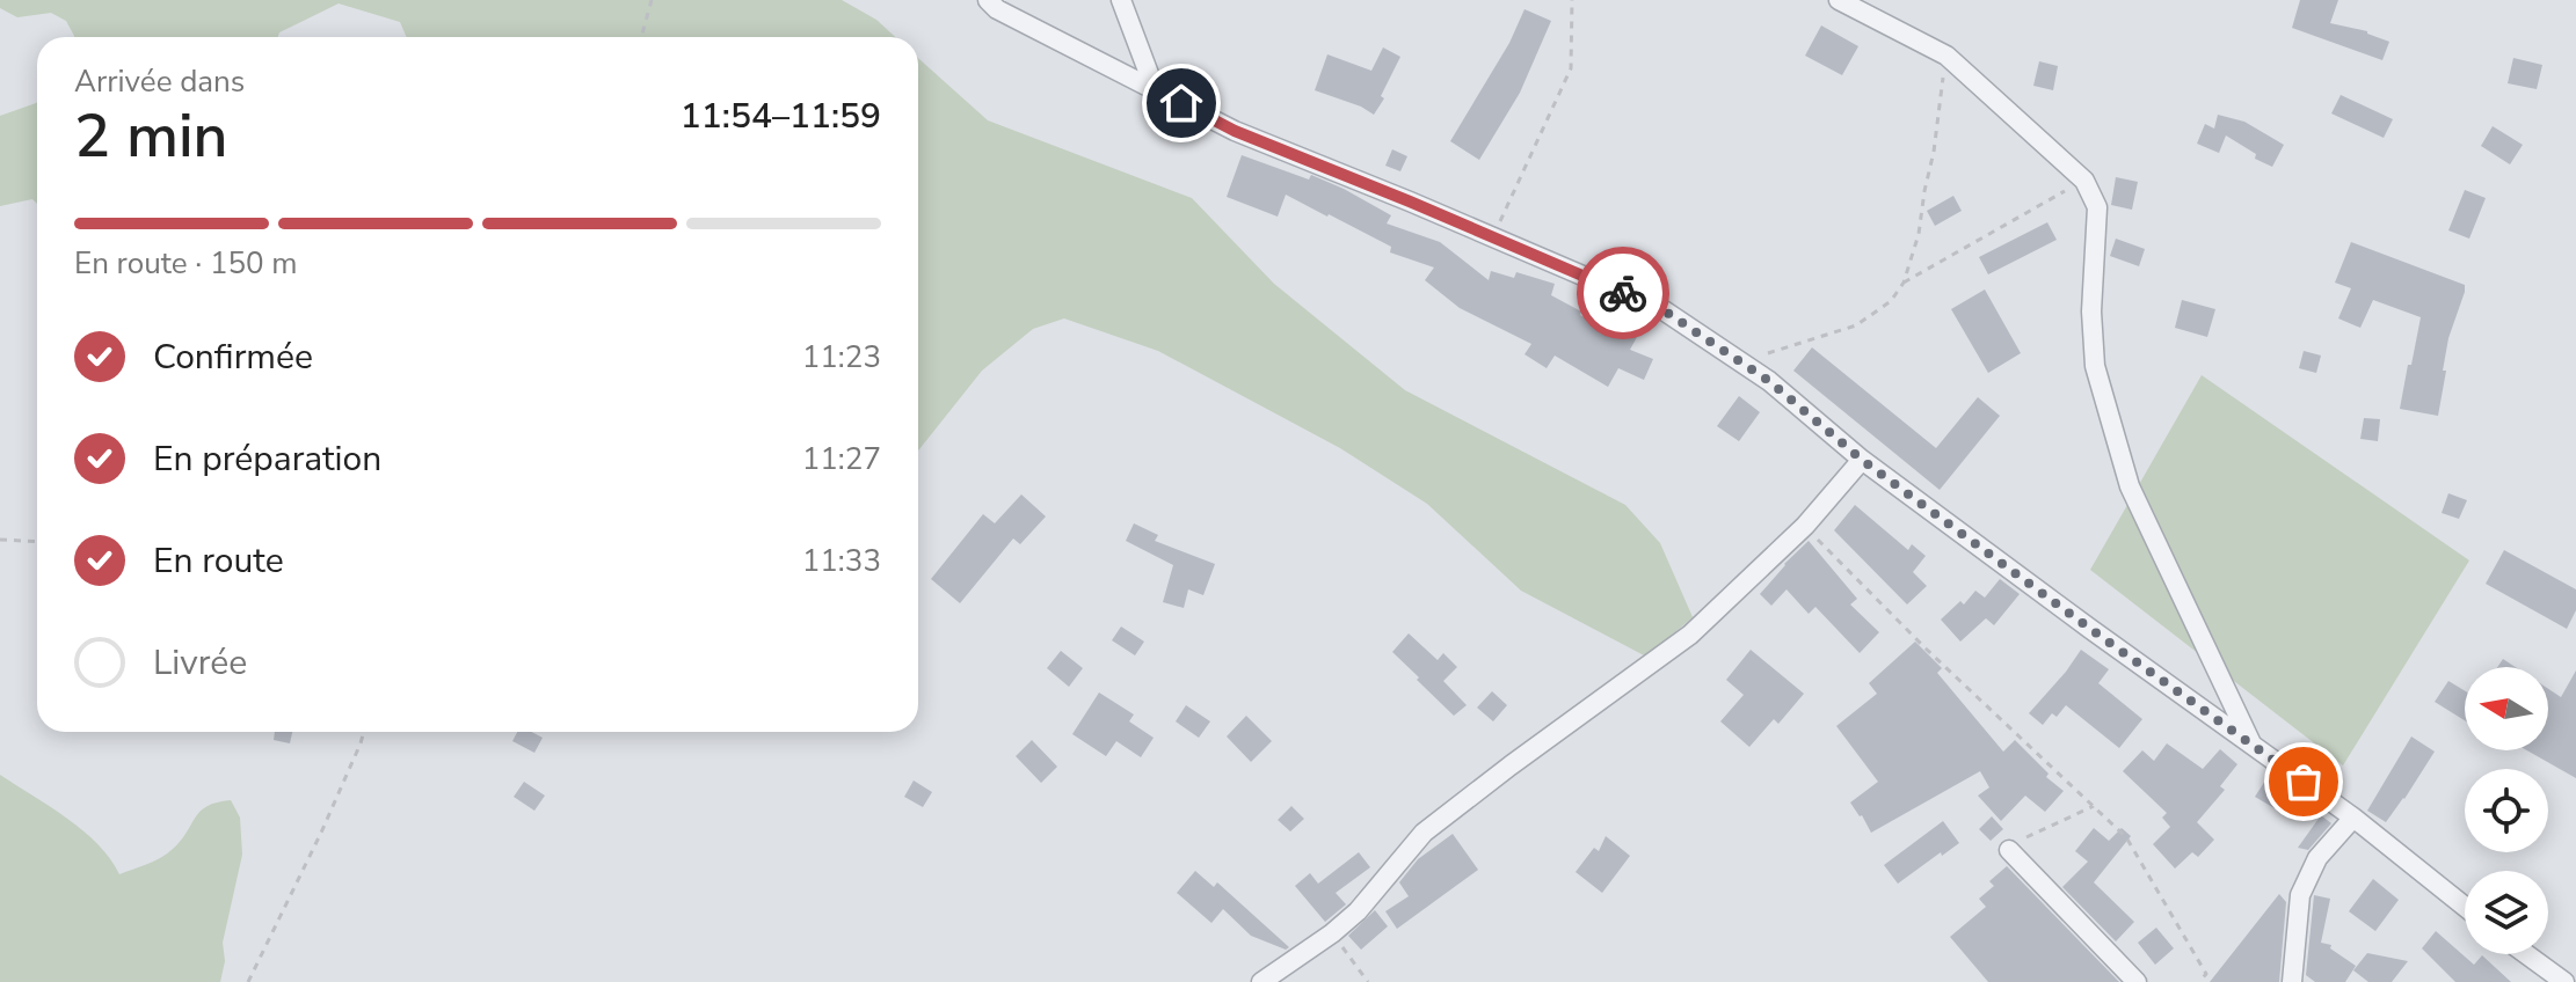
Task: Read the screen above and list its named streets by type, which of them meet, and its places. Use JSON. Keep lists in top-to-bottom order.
{
  "north": "left",
  "page": {
    "heading": ["2 min", "Arrivée dans", "11:54–11:59"],
    "bar": "En route · 150 m",
    "list": [
      ["Confirmée", "11:23"],
      ["En préparation", "11:27"],
      ["En route", "11:33"],
      "Livrée"
    ]
  }
}
